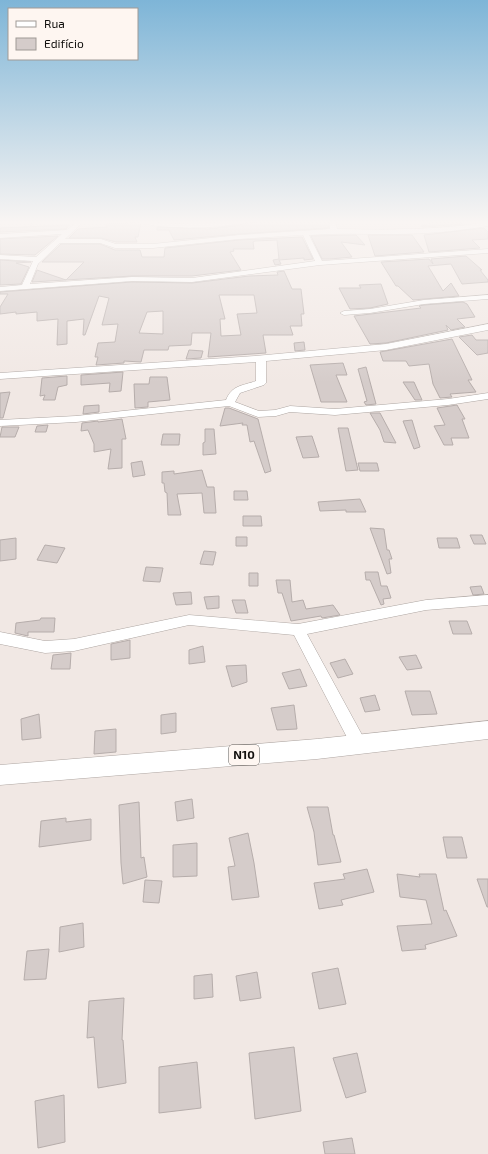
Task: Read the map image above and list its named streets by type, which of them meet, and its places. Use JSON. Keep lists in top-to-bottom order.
{
  "streets": {
    "main road": ["N10"]
  },
  "legend": ["Rua", "Edifício"]
}
